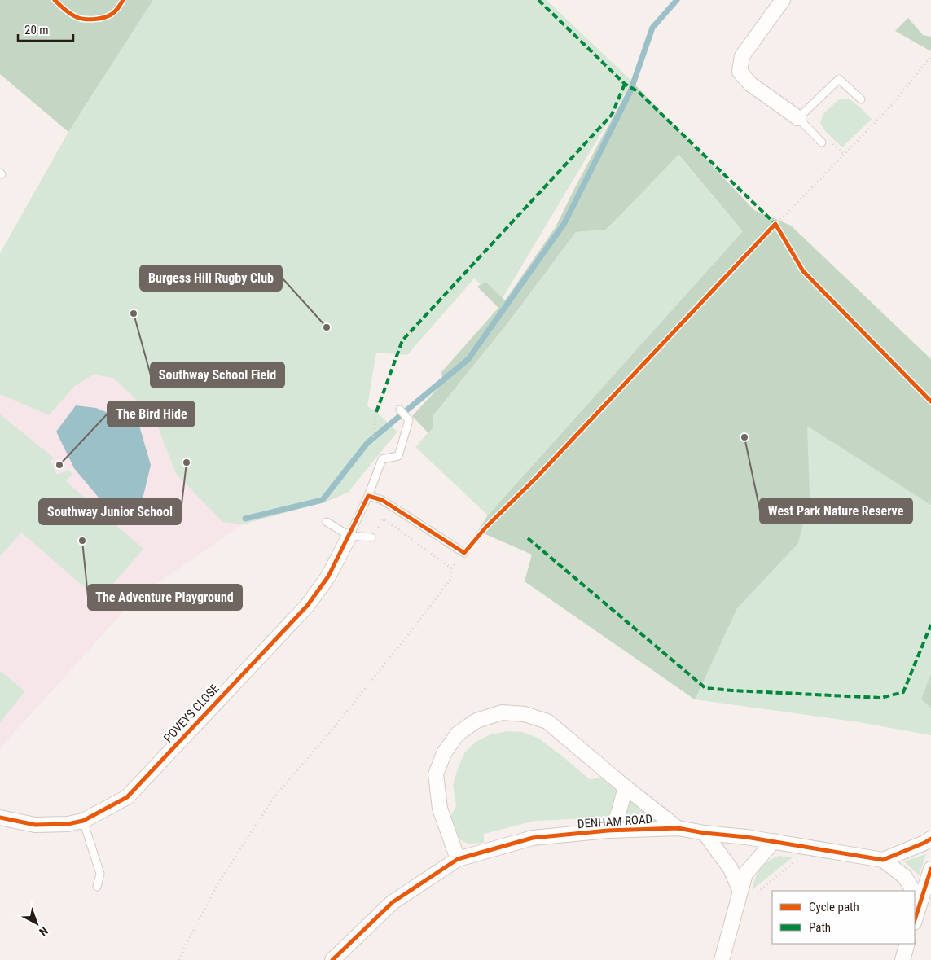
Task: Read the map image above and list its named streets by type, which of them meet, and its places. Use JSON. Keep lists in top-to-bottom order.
{
  "streets": {
    "street": ["POVEYS CLOSE", "DENHAM ROAD"]
  },
  "places": [
    "Southway School Field",
    "Burgess Hill Rugby Club",
    "West Park Nature Reserve",
    "Southway Junior School",
    "The Bird Hide",
    "The Adventure Playground"
  ],
  "legend": ["Cycle path", "Path"],
  "scale_bar": "20 m",
  "north": "bottom right"
}
